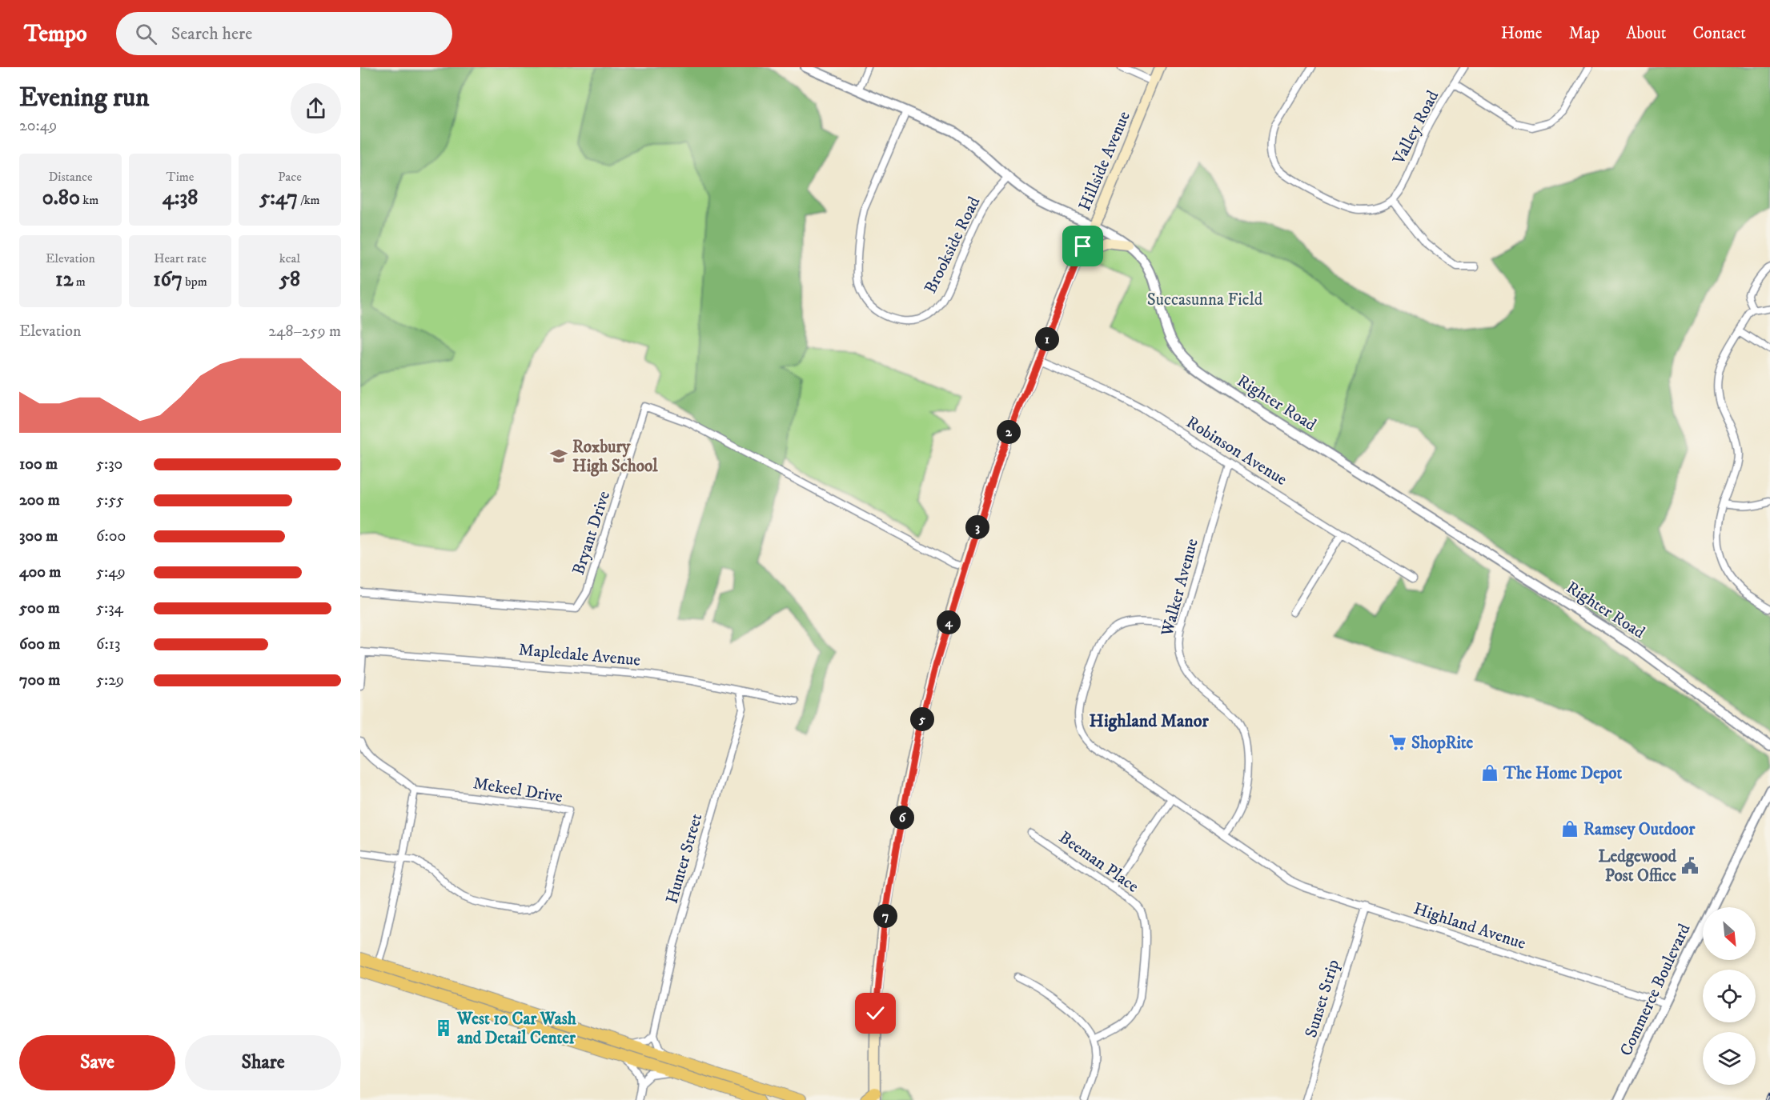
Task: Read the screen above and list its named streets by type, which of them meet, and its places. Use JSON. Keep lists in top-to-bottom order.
{
  "streets": {
    "main road": ["Hillside Avenue"],
    "street": [
      "Valley Road",
      "Brookside Road",
      "Righter Road",
      "Robinson Avenue",
      "Bryant Drive",
      "Walker Avenue",
      "Mapledale Avenue",
      "Mekeel Drive",
      "Hunter Street",
      "Beeman Place",
      "Highland Avenue",
      "Commerce Boulevard",
      "Sunset Strip"
    ]
  },
  "crossings": [
    ["Hillside Avenue", "Righter Road"],
    ["Hillside Avenue", "Robinson Avenue"],
    ["Hillside Avenue", "Bryant Drive"],
    ["Brookside Road", "Righter Road"],
    ["Robinson Avenue", "Walker Avenue"],
    ["Walker Avenue", "Highland Avenue"],
    ["Mapledale Avenue", "Hunter Street"],
    ["Highland Avenue", "Commerce Boulevard"],
    ["Highland Avenue", "Sunset Strip"]
  ],
  "districts": ["Highland Manor"],
  "parks": ["Succasunna Field"],
  "places": {
    "school or university": ["Roxbury High School"],
    "supermarket": ["ShopRite"],
    "shop": ["The Home Depot", "Ramsey Outdoor"],
    "public building": ["Ledgewood Post Office"],
    "building": ["West 10 Car Wash and Detail Center"]
  },
  "north": "bottom right",
  "page": {
    "header": "Tempo",
    "search": "Search here",
    "nav": [
      "Home",
      "Map",
      "About",
      "Contact"
    ],
    "heading": ["Evening run", "20:49"],
    "stats": [
      ["Distance", "0.80 km"],
      ["Time", "4:38"],
      ["Pace", "5:47 /km"],
      ["Elevation", "12 m"],
      ["Heart rate", "167 bpm"],
      ["kcal", "58"]
    ],
    "chart": ["Elevation", "248–259 m"],
    "pins": [
      "1",
      "2",
      "3",
      "4",
      "5",
      "6",
      "7"
    ],
    "list": [
      {
        "name": "100 m",
        "note": "5:30"
      },
      {
        "name": "200 m",
        "note": "5:55"
      },
      {
        "name": "300 m",
        "note": "6:00"
      },
      {
        "name": "400 m",
        "note": "5:49"
      },
      {
        "name": "500 m",
        "note": "5:34"
      },
      {
        "name": "600 m",
        "note": "6:13"
      },
      {
        "name": "700 m",
        "note": "5:29"
      }
    ],
    "buttons": ["Save", "Share"]
  }
}
